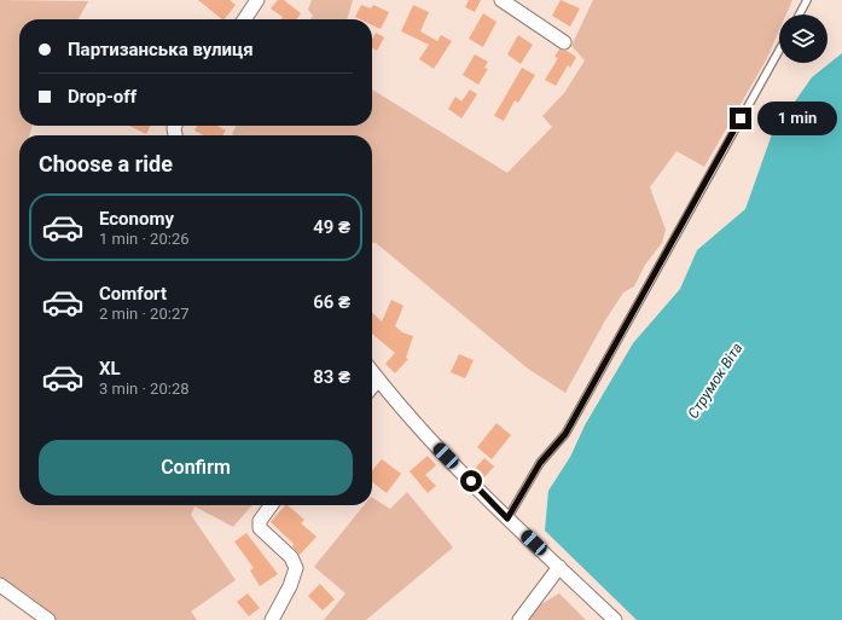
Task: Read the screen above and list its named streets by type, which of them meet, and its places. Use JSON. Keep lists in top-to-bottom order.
{
  "water": ["Струмок Віта"],
  "page": {
    "banner": ["Партизанська вулиця", "Drop-off"],
    "bubble": "1 min",
    "heading": "Choose a ride",
    "list": [
      {
        "name": "Economy",
        "note": "1 min · 20:26",
        "value": "49 ₴"
      },
      {
        "name": "Comfort",
        "note": "2 min · 20:27",
        "value": "66 ₴"
      },
      {
        "name": "XL",
        "note": "3 min · 20:28",
        "value": "83 ₴"
      }
    ],
    "buttons": "Confirm"
  }
}
